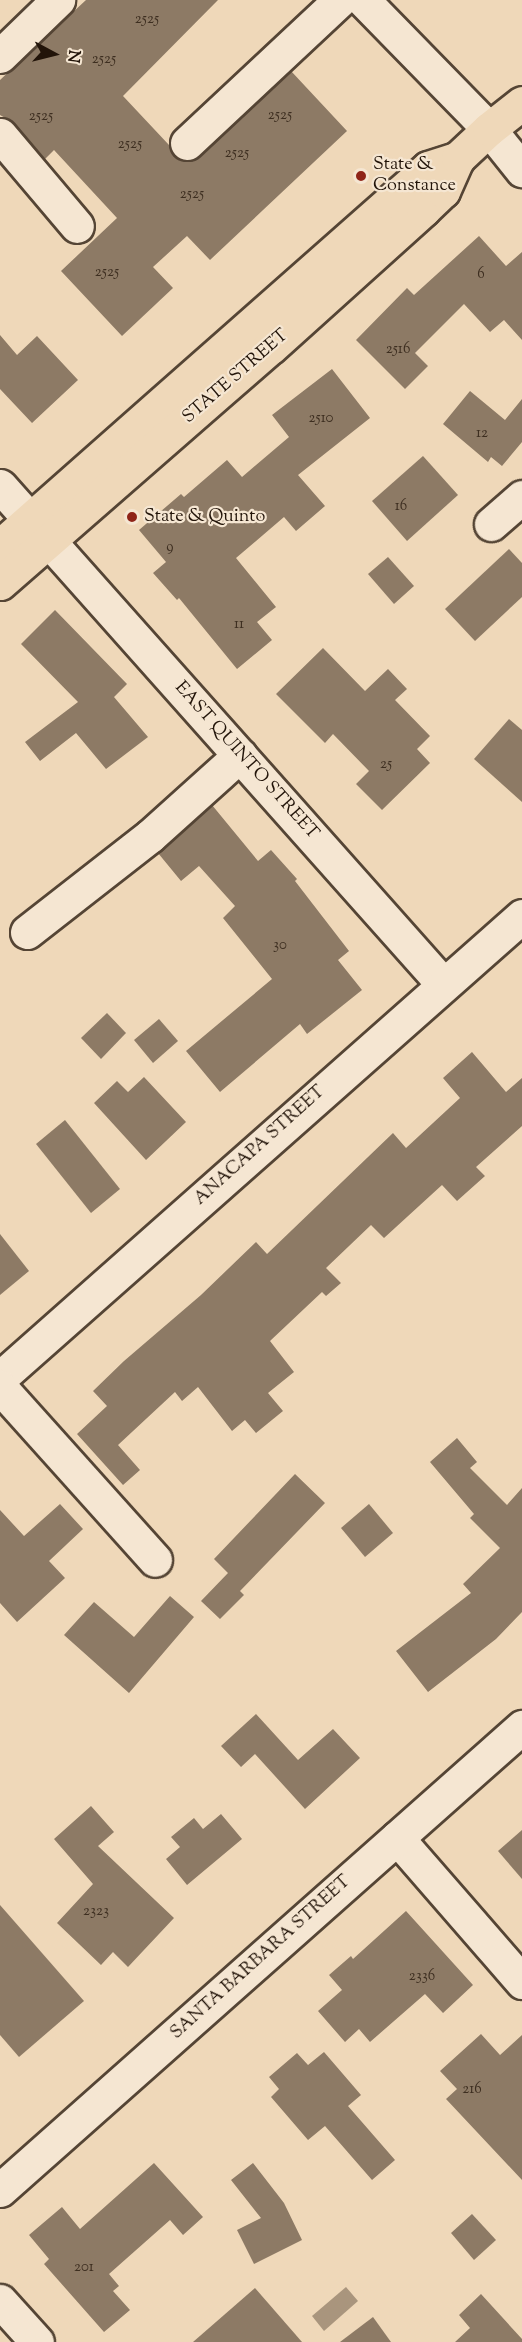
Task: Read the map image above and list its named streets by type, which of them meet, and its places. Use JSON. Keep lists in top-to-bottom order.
{
  "streets": {
    "main road": ["STATE STREET"],
    "street": ["EAST QUINTO STREET", "ANACAPA STREET", "SANTA BARBARA STREET"]
  },
  "crossings": [
    ["STATE STREET", "EAST QUINTO STREET"],
    ["EAST QUINTO STREET", "ANACAPA STREET"]
  ],
  "places": ["State & Constance", "State & Quinto"],
  "house_numbers": [
    "2525",
    "2525",
    "2525",
    "2525",
    "2525",
    "2525",
    "2525",
    "2525",
    "6",
    "2516",
    "2510",
    "12",
    "16",
    "9",
    "11",
    "25",
    "30",
    "2323",
    "2336",
    "216",
    "201"
  ],
  "north": "right"
}
